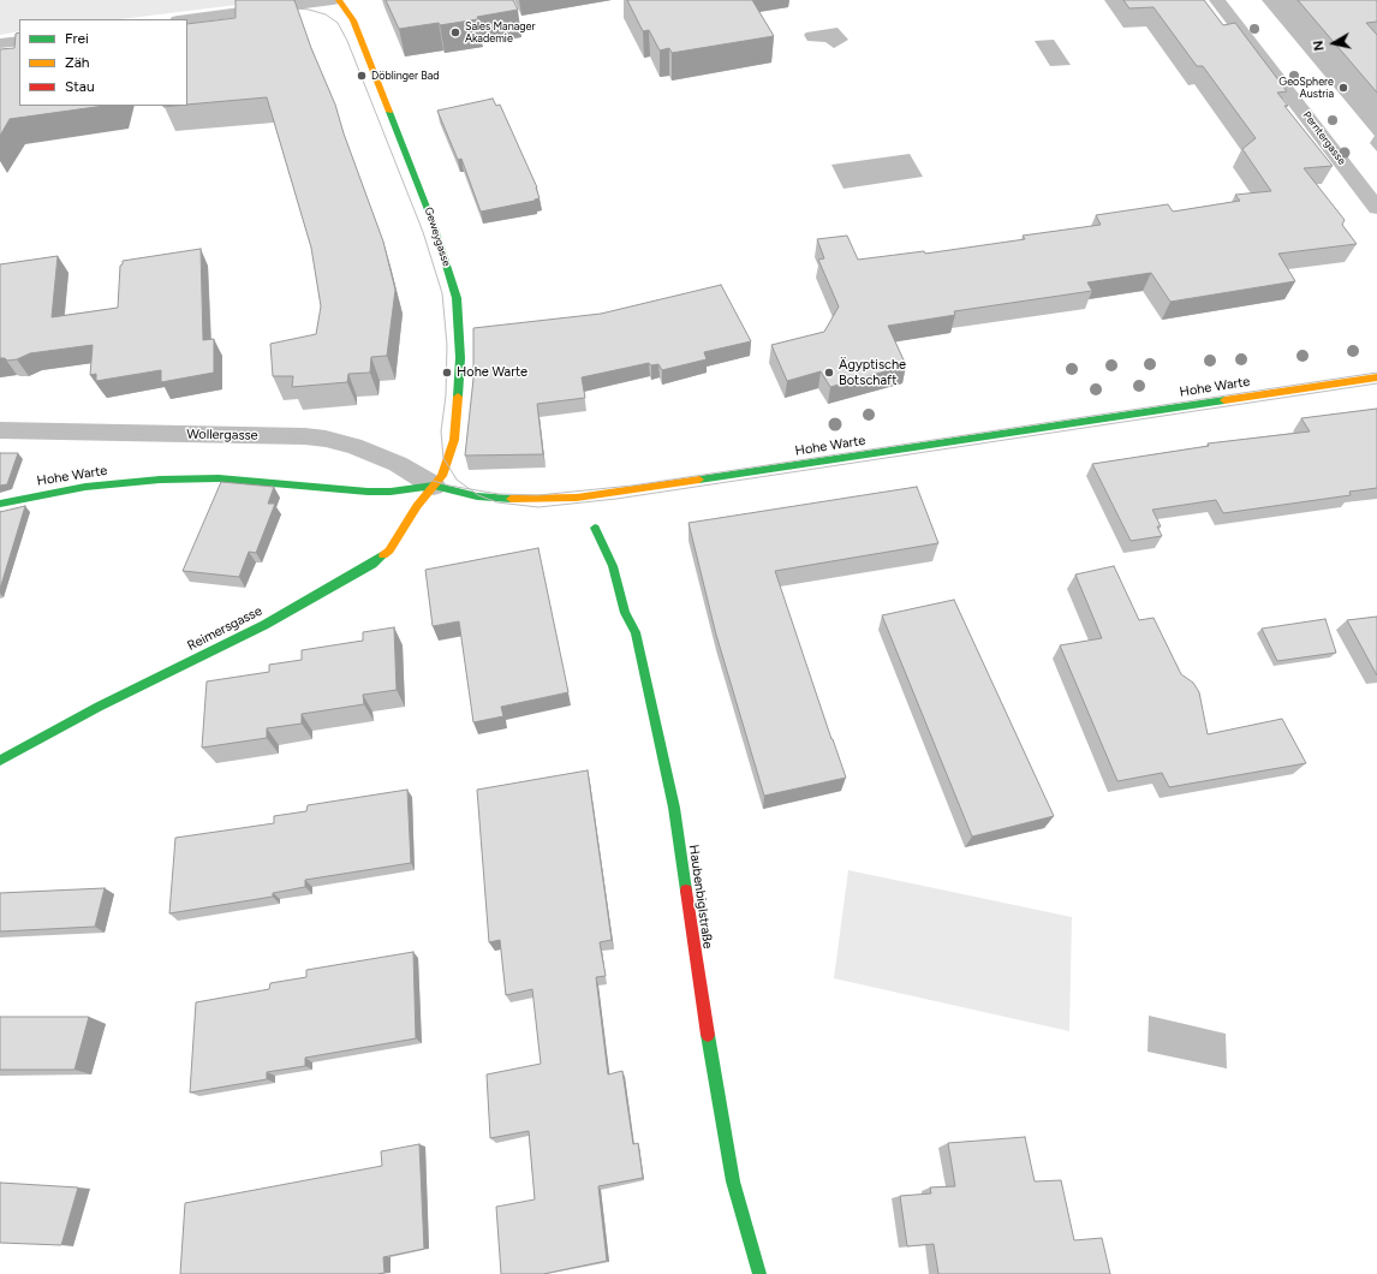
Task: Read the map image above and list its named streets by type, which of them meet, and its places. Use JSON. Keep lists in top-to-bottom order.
{
  "streets": {
    "street": [
      "Perntergasse",
      "Geweygasse",
      "Hohe Warte",
      "Wollergasse",
      "Reimersgasse",
      "Haubenbiglstraße"
    ]
  },
  "crossings": [
    ["Geweygasse", "Hohe Warte"],
    ["Geweygasse", "Wollergasse"],
    ["Geweygasse", "Reimersgasse"],
    ["Hohe Warte", "Wollergasse"],
    ["Hohe Warte", "Reimersgasse"],
    ["Wollergasse", "Reimersgasse"]
  ],
  "places": [
    "Sales Manager Akademie",
    "Döblinger Bad",
    "GeoSphere Austria",
    "Hohe Warte",
    "Ägyptische Botschaft"
  ],
  "legend": ["Frei", "Zäh", "Stau"],
  "north": "left"
}
